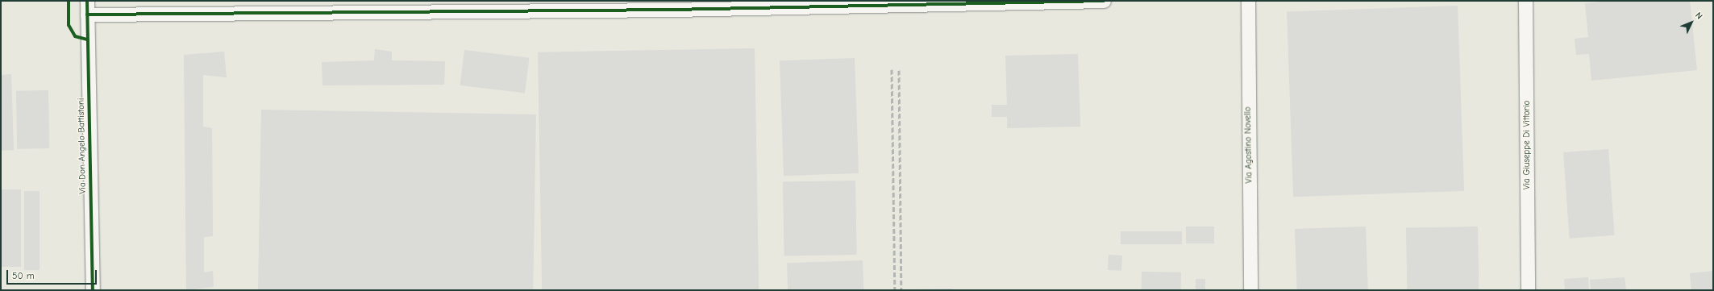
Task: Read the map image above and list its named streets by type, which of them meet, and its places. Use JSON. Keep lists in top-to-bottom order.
{
  "streets": {
    "street": ["Via Agostino Novello", "Via Giuseppe Di Vittorio", "Via Don Angelo Battistoni"]
  },
  "scale_bar": "50 m",
  "north": "top right"
}
